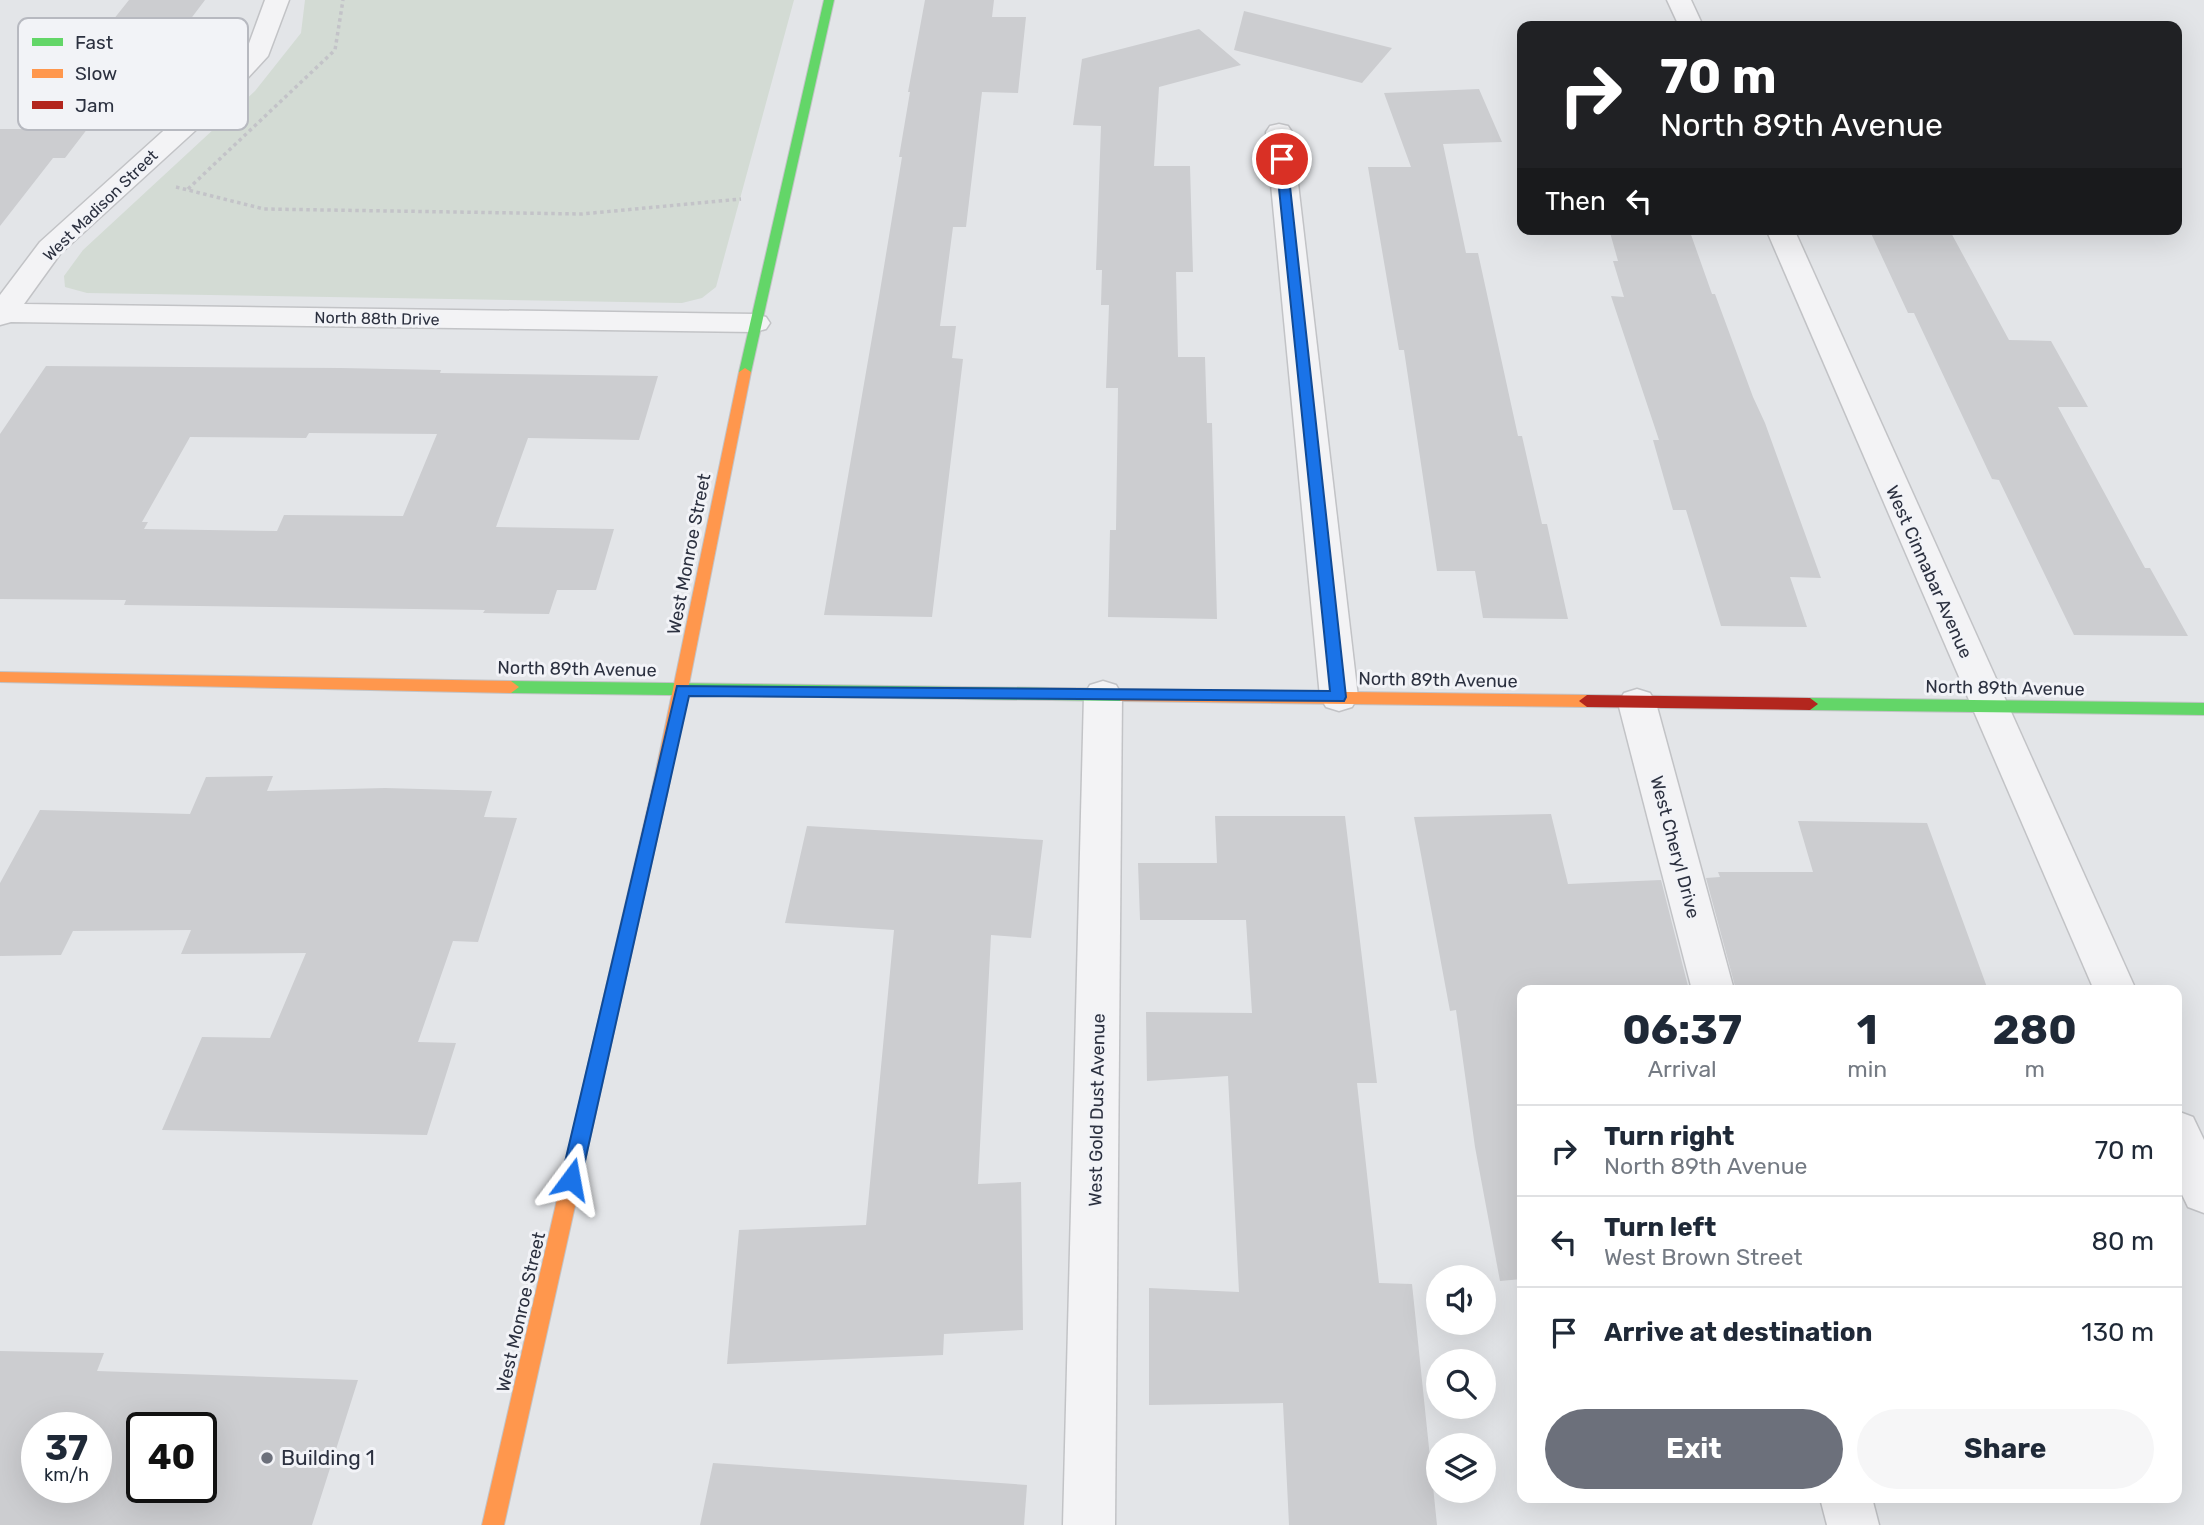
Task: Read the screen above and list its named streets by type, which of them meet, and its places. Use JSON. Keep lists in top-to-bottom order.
{
  "streets": {
    "street": [
      "West Madison Street",
      "North 88th Drive",
      "West Monroe Street",
      "West Cinnabar Avenue",
      "North 89th Avenue",
      "West Cheryl Drive",
      "West Gold Dust Avenue"
    ]
  },
  "crossings": [
    ["West Madison Street", "North 88th Drive"],
    ["North 88th Drive", "West Monroe Street"],
    ["West Monroe Street", "North 89th Avenue"],
    ["West Cinnabar Avenue", "North 89th Avenue"],
    ["North 89th Avenue", "West Cheryl Drive"],
    ["North 89th Avenue", "West Gold Dust Avenue"]
  ],
  "places": ["Building 1"],
  "legend": ["Fast", "Slow", "Jam"],
  "page": {
    "turn": ["70 m", "North 89th Avenue"],
    "then": "Then",
    "eta": [
      "06:37",
      "Arrival",
      "1",
      "min",
      "280",
      "m"
    ],
    "list": [
      {
        "name": "Turn right",
        "note": "North 89th Avenue",
        "value": "70 m"
      },
      {
        "name": "Turn left",
        "note": "West Brown Street",
        "value": "80 m"
      },
      {
        "name": "Arrive at destination",
        "value": "130 m"
      }
    ],
    "buttons": ["Exit", "Share"],
    "speed": "37 km/h",
    "limit": "40"
  }
}
